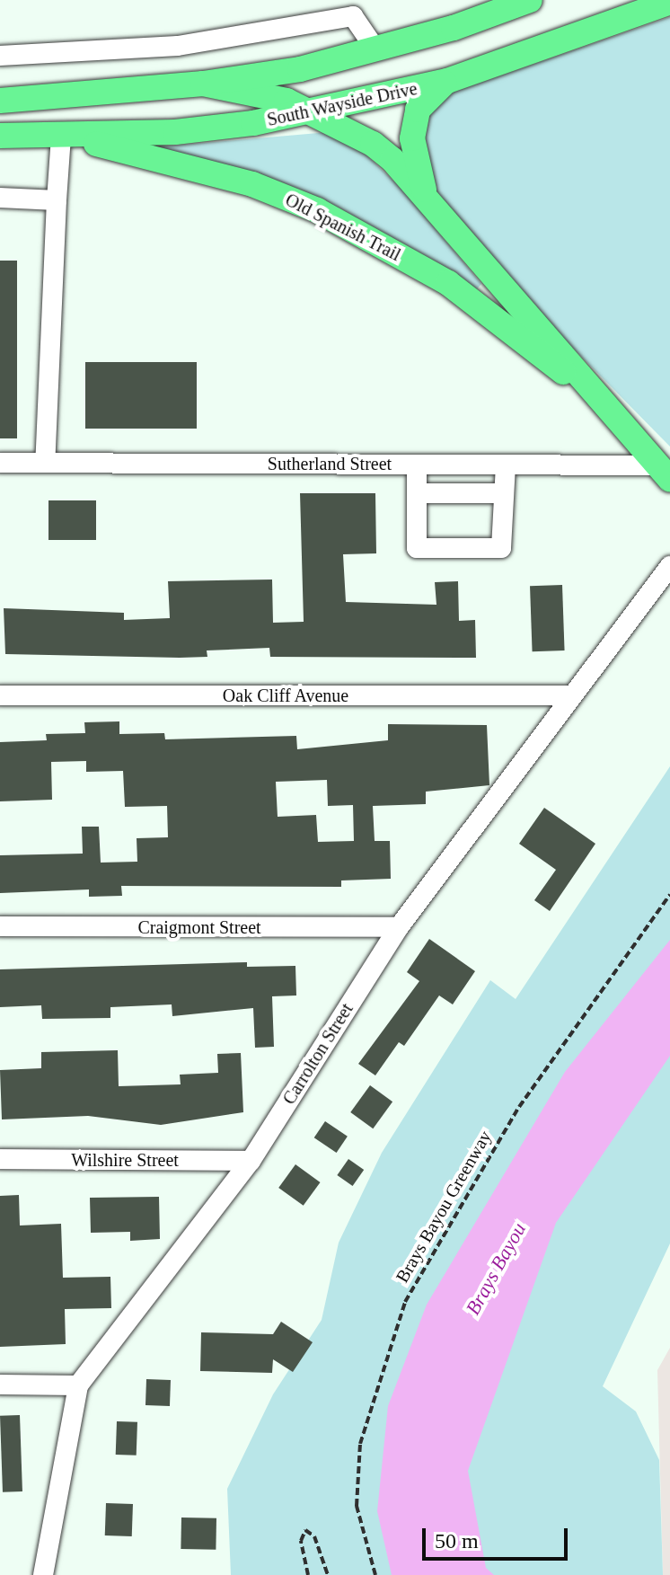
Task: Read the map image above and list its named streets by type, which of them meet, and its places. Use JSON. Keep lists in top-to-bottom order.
{
  "streets": {
    "main road": ["South Wayside Drive", "Old Spanish Trail"],
    "street": [
      "Sutherland Street",
      "Oak Cliff Avenue",
      "Craigmont Street",
      "Carrolton Street",
      "Wilshire Street"
    ],
    "path": ["Brays Bayou Greenway"]
  },
  "crossings": [
    ["South Wayside Drive", "Old Spanish Trail"],
    ["Old Spanish Trail", "Sutherland Street"],
    ["Oak Cliff Avenue", "Carrolton Street"],
    ["Craigmont Street", "Carrolton Street"],
    ["Carrolton Street", "Wilshire Street"]
  ],
  "water": ["Brays Bayou"],
  "scale_bar": "50 m"
}
